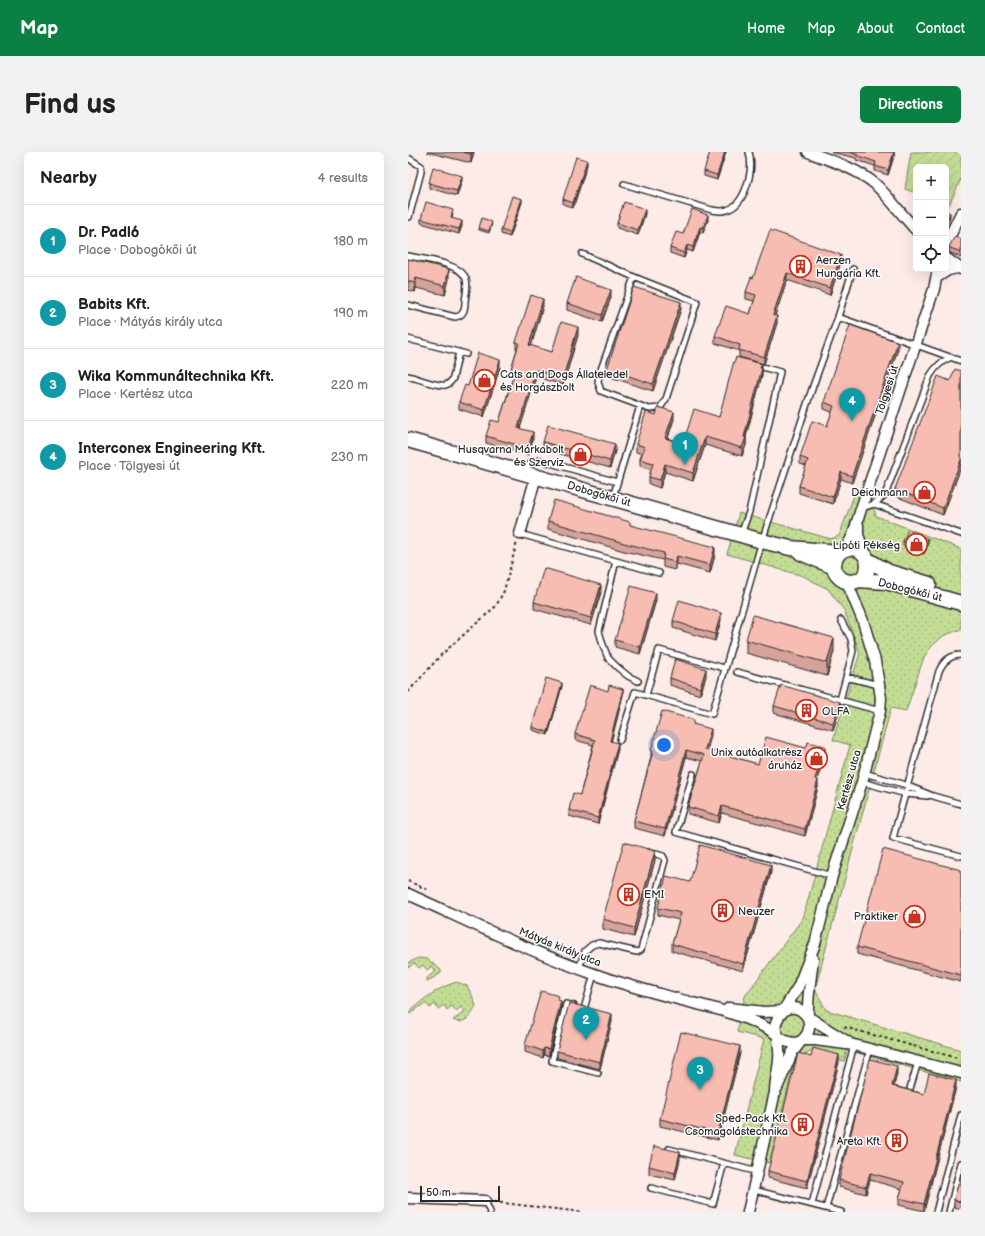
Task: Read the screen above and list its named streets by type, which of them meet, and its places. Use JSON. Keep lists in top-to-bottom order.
{
  "streets": {
    "main road": ["Dobogókői út"],
    "street": ["Tölgyesi út", "Kertész utca", "Mátyás király utca"]
  },
  "crossings": [
    ["Tölgyesi út", "Dobogókői út"],
    ["Tölgyesi út", "Kertész utca"],
    ["Dobogókői út", "Kertész utca"],
    ["Kertész utca", "Mátyás király utca"]
  ],
  "places": {
    "building": [
      "Aerzen Hungária Kft.",
      "OLFA",
      "EMI",
      "Neuzer",
      "Sped-Pack Kft. Csomagolástechnika",
      "Areta Kft."
    ],
    "shop": [
      "Cats and Dogs Állateledel és Horgászbolt",
      "Husqvarna Márkabolt és Szerviz",
      "Deichmann",
      "Lipóti Pékség",
      "Unix autóalkatrész áruház",
      "Praktiker"
    ]
  },
  "scale_bar": "50 m",
  "page": {
    "header": "Map",
    "nav": [
      "Home",
      "Map",
      "About",
      "Contact"
    ],
    "buttons": "Directions",
    "title": "Find us",
    "heading": ["Nearby", "4 results"],
    "map_buttons": ["+", "−"],
    "list": [
      {
        "mark": "1",
        "name": "Dr. Padló",
        "note": "Place · Dobogókői út",
        "value": "180 m"
      },
      {
        "mark": "2",
        "name": "Babits Kft.",
        "note": "Place · Mátyás király utca",
        "value": "190 m"
      },
      {
        "mark": "3",
        "name": "Wika Kommunáltechnika Kft.",
        "note": "Place · Kertész utca",
        "value": "220 m"
      },
      {
        "mark": "4",
        "name": "Interconex Engineering Kft.",
        "note": "Place · Tölgyesi út",
        "value": "230 m"
      }
    ],
    "pins": [
      "4",
      "1",
      "2",
      "3"
    ],
    "scale": "50 m"
  }
}
